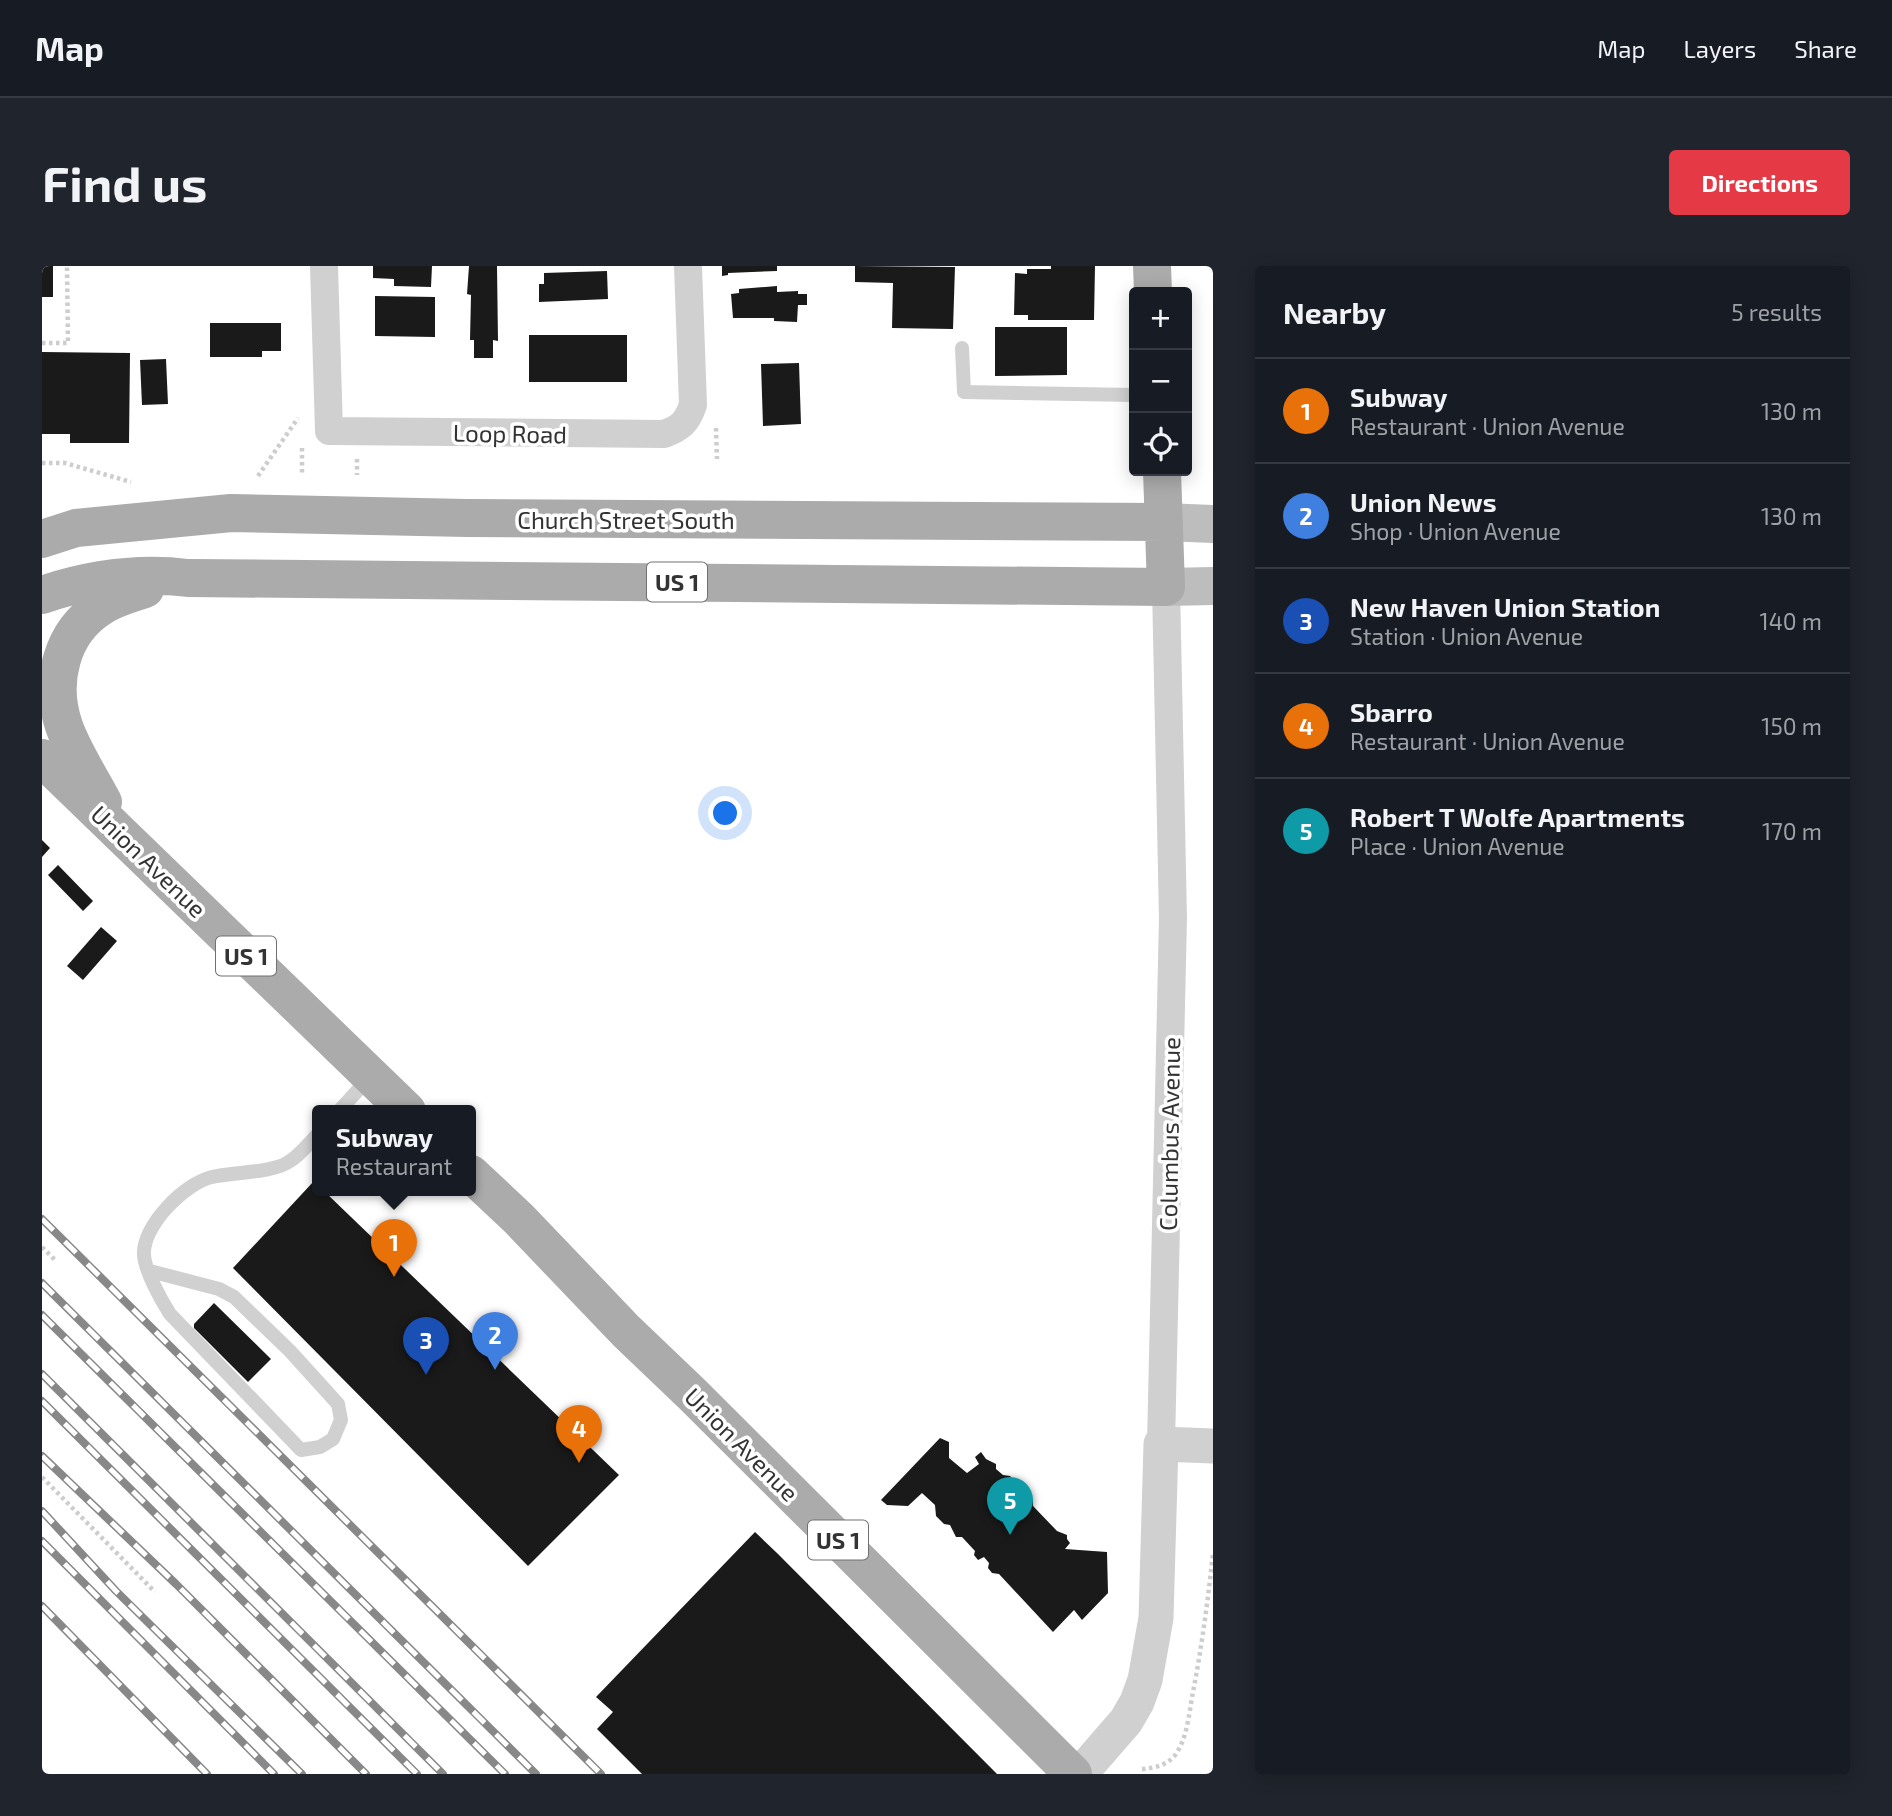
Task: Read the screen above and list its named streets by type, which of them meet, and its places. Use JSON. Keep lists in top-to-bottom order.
{
  "streets": {
    "main road": [
      "Church Street South",
      "US 1",
      "Union Avenue",
      "Columbus Avenue"
    ],
    "street": ["Loop Road"]
  },
  "crossings": [
    ["Church Street South", "Columbus Avenue"],
    ["US 1", "Union Avenue"],
    ["US 1", "Columbus Avenue"]
  ],
  "page": {
    "header": "Map",
    "nav": ["Map", "Layers", "Share"],
    "buttons": "Directions",
    "title": "Find us",
    "heading": ["Nearby", "5 results"],
    "map_buttons": ["+", "−"],
    "list": [
      {
        "mark": "1",
        "name": "Subway",
        "note": "Restaurant · Union Avenue",
        "value": "130 m"
      },
      {
        "mark": "2",
        "name": "Union News",
        "note": "Shop · Union Avenue",
        "value": "130 m"
      },
      {
        "mark": "3",
        "name": "New Haven Union Station",
        "note": "Station · Union Avenue",
        "value": "140 m"
      },
      {
        "mark": "4",
        "name": "Sbarro",
        "note": "Restaurant · Union Avenue",
        "value": "150 m"
      },
      {
        "mark": "5",
        "name": "Robert T Wolfe Apartments",
        "note": "Place · Union Avenue",
        "value": "170 m"
      }
    ],
    "popup": ["Subway", "Restaurant"],
    "pins": [
      "1",
      "2",
      "3",
      "4",
      "5"
    ]
  }
}
